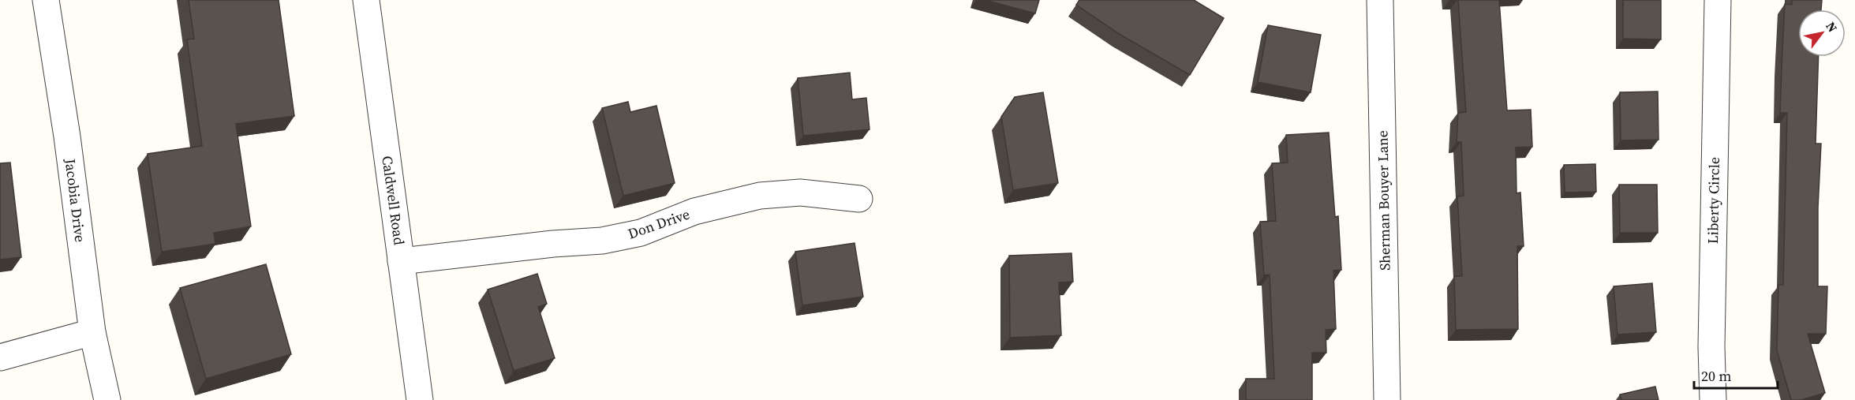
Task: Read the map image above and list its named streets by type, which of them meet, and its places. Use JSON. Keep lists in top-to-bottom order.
{
  "streets": {
    "street": [
      "Jacobia Drive",
      "Caldwell Road",
      "Sherman Bouyer Lane",
      "Liberty Circle",
      "Don Drive"
    ]
  },
  "crossings": [
    ["Caldwell Road", "Don Drive"]
  ],
  "scale_bar": "20 m",
  "north": "top right"
}
